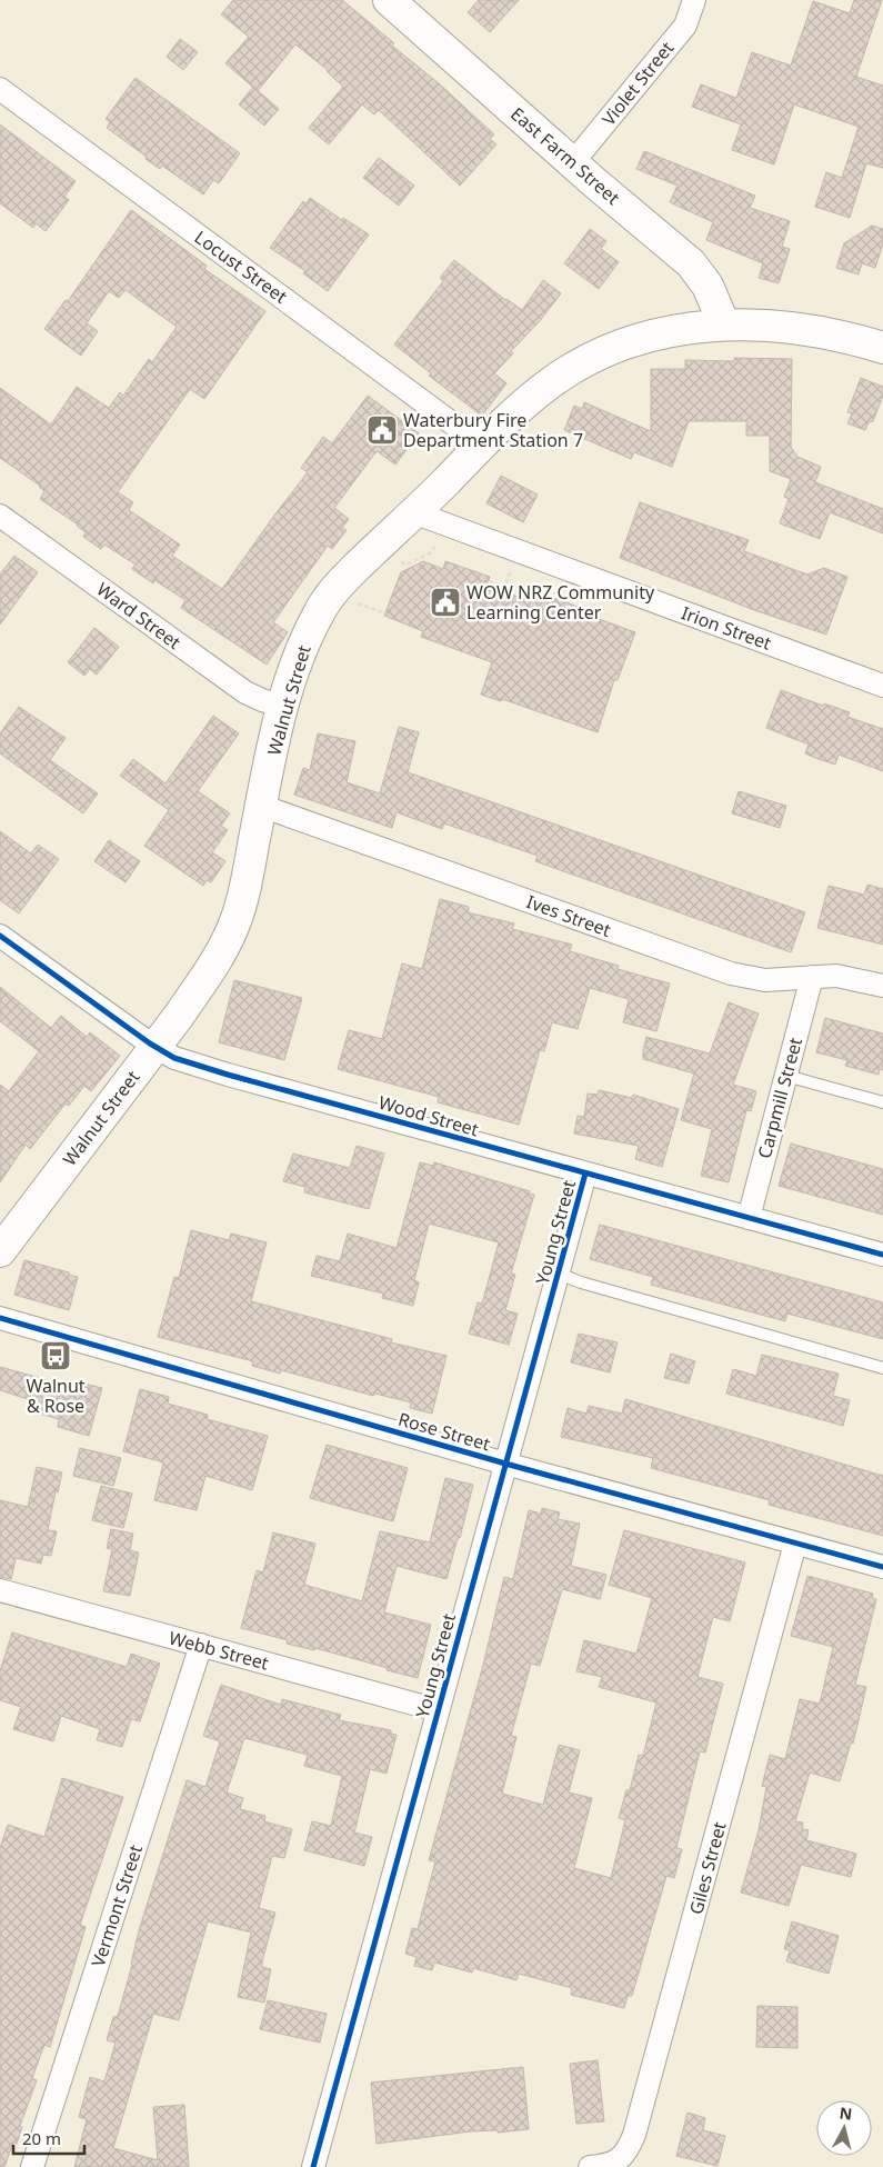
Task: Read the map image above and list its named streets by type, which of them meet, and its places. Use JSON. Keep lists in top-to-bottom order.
{
  "streets": {
    "main road": ["East Farm Street", "Walnut Street"],
    "street": [
      "Violet Street",
      "Locust Street",
      "Ward Street",
      "Irion Street",
      "Ives Street",
      "Carpmill Street",
      "Wood Street",
      "Young Street",
      "Rose Street",
      "Webb Street",
      "Giles Street",
      "Vermont Street"
    ]
  },
  "crossings": [
    ["Violet Street", "East Farm Street"],
    ["East Farm Street", "Walnut Street"],
    ["Locust Street", "Walnut Street"],
    ["Ward Street", "Walnut Street"],
    ["Irion Street", "Walnut Street"],
    ["Walnut Street", "Ives Street"],
    ["Walnut Street", "Wood Street"],
    ["Ives Street", "Carpmill Street"],
    ["Carpmill Street", "Wood Street"],
    ["Wood Street", "Young Street"],
    ["Young Street", "Rose Street"],
    ["Young Street", "Webb Street"],
    ["Rose Street", "Giles Street"],
    ["Webb Street", "Vermont Street"]
  ],
  "places": {
    "public building": ["Waterbury Fire Department Station 7", "WOW NRZ Community Learning Center"],
    "bus stop": ["Walnut & Rose"]
  },
  "scale_bar": "20 m",
  "north": "top"
}
